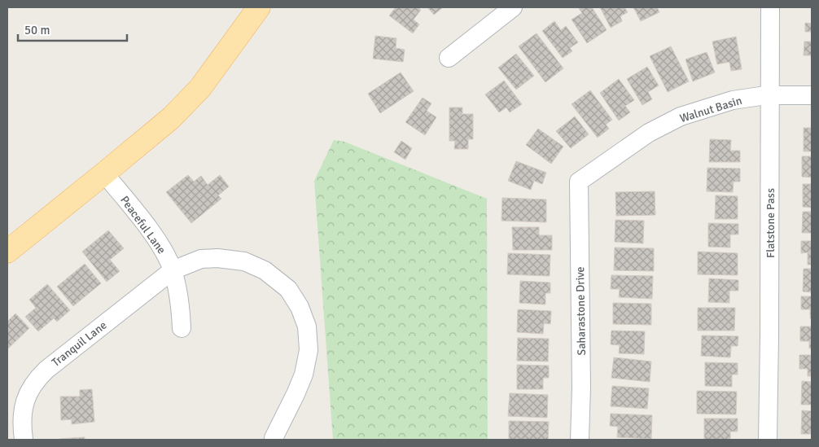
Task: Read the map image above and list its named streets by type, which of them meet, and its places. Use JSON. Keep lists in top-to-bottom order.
{
  "streets": {
    "street": [
      "Walnut Basin",
      "Flatstone Pass",
      "Peaceful Lane",
      "Saharastone Drive",
      "Tranquil Lane"
    ]
  },
  "crossings": [
    ["Walnut Basin", "Flatstone Pass"],
    ["Walnut Basin", "Saharastone Drive"],
    ["Peaceful Lane", "Tranquil Lane"]
  ],
  "scale_bar": "50 m"
}
